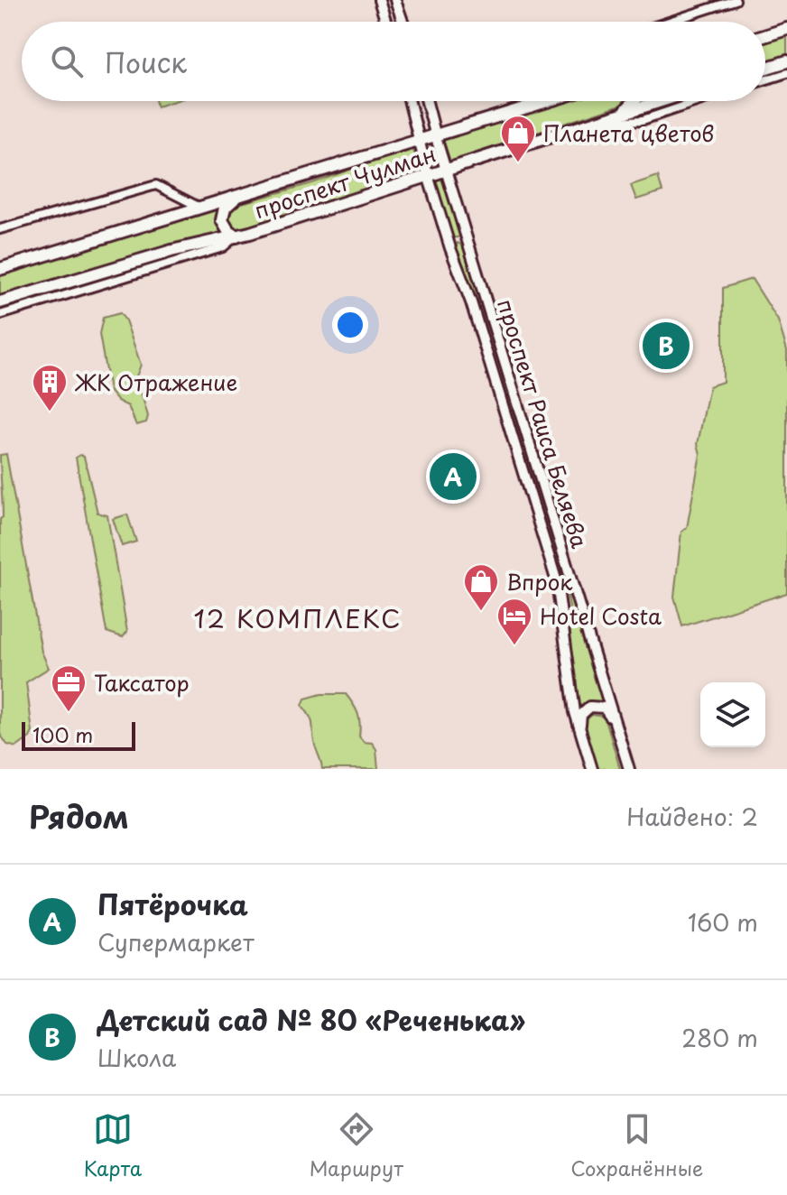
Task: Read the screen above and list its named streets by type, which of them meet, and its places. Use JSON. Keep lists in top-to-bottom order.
{
  "streets": {
    "main road": ["проспект Чулман"],
    "street": ["проспект Раиса Беляева"]
  },
  "crossings": [
    ["проспект Чулман", "проспект Раиса Беляева"]
  ],
  "districts": ["12 КОМПЛЕКС"],
  "places": {
    "shop": ["Планета цветов", "Впрок"],
    "building": ["ЖК Отражение"],
    "hotel": ["Hotel Costa"],
    "office": ["Таксатор"]
  },
  "scale_bar": "100 m",
  "page": {
    "search": "Поиск",
    "pins": ["B", "A"],
    "scale": "100 m",
    "heading": ["Рядом", "Найдено: 2"],
    "list": [
      {
        "mark": "A",
        "name": "Пятёрочка",
        "note": "Супермаркет",
        "value": "160 m"
      },
      {
        "mark": "B",
        "name": "Детский сад № 80 «Реченька»",
        "note": "Школа",
        "value": "280 m"
      }
    ],
    "nav": ["Карта", "Маршрут", "Сохранённые"]
  }
}
